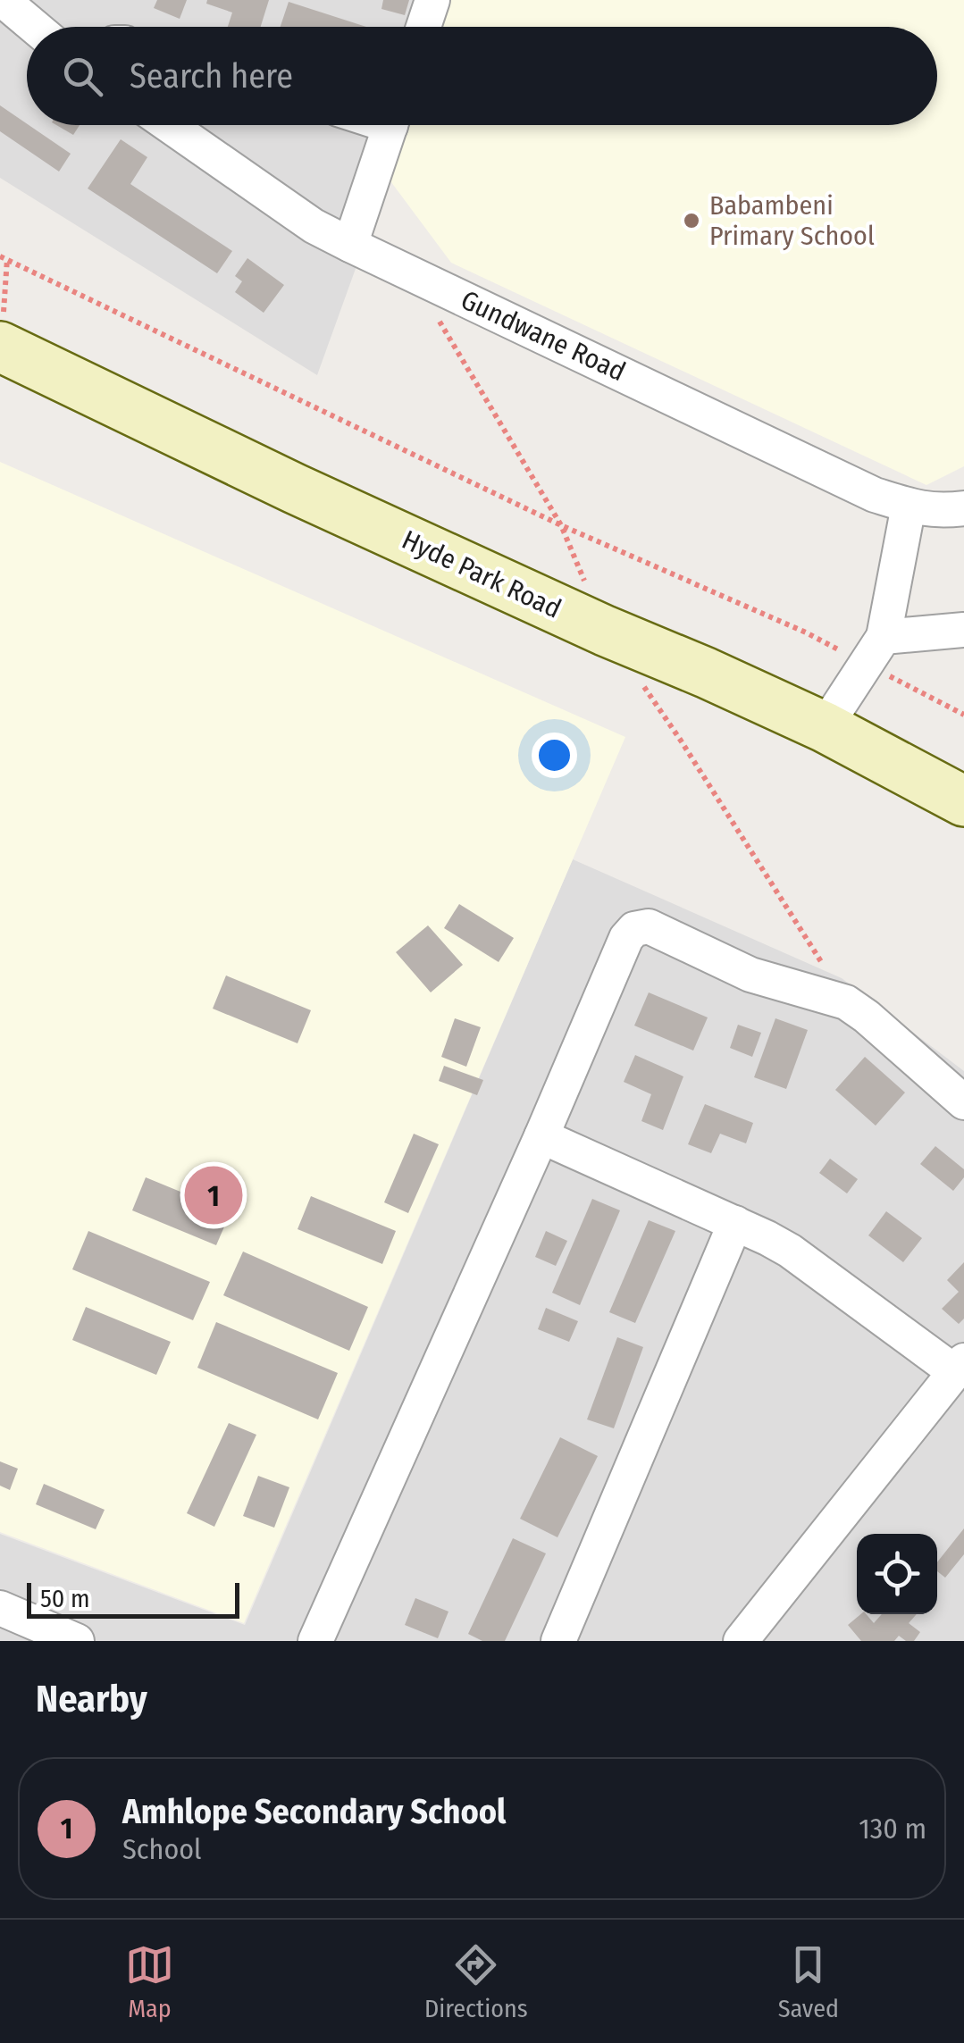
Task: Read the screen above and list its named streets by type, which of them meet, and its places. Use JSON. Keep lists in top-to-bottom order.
{
  "streets": {
    "street": ["Gundwane Road", "Hyde Park Road"]
  },
  "places": ["Babambeni Primary School"],
  "scale_bar": "50 m",
  "page": {
    "search": "Search here",
    "pins": "1",
    "scale": "50 m",
    "heading": "Nearby",
    "list": [
      {
        "mark": "1",
        "name": "Amhlope Secondary School",
        "note": "School",
        "value": "130 m"
      }
    ],
    "nav": ["Map", "Directions", "Saved"]
  }
}
